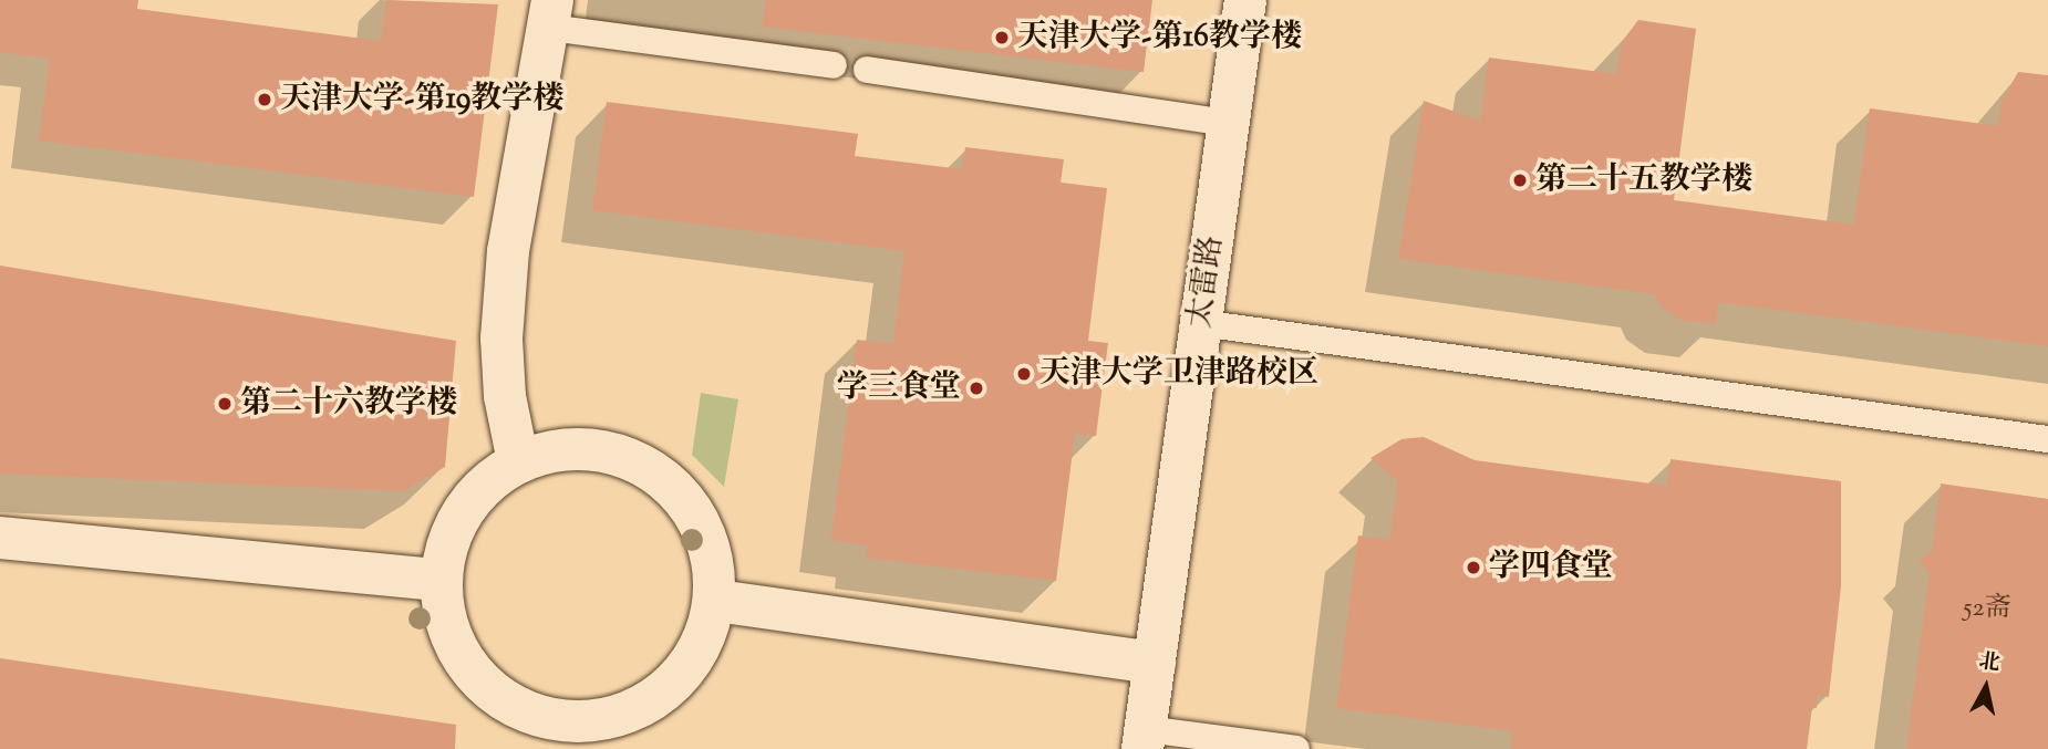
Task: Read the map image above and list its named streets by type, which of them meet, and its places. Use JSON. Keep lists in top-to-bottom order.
{
  "streets": {
    "street": ["太雷路"]
  },
  "places": [
    "天津大学-第16教学楼",
    "天津大学-第19教学楼",
    "第二十五教学楼",
    "天津大学卫津路校区",
    "学三食堂",
    "第二十六教学楼",
    "学四食堂"
  ],
  "house_numbers": ["52斋"],
  "north": "top"
}
